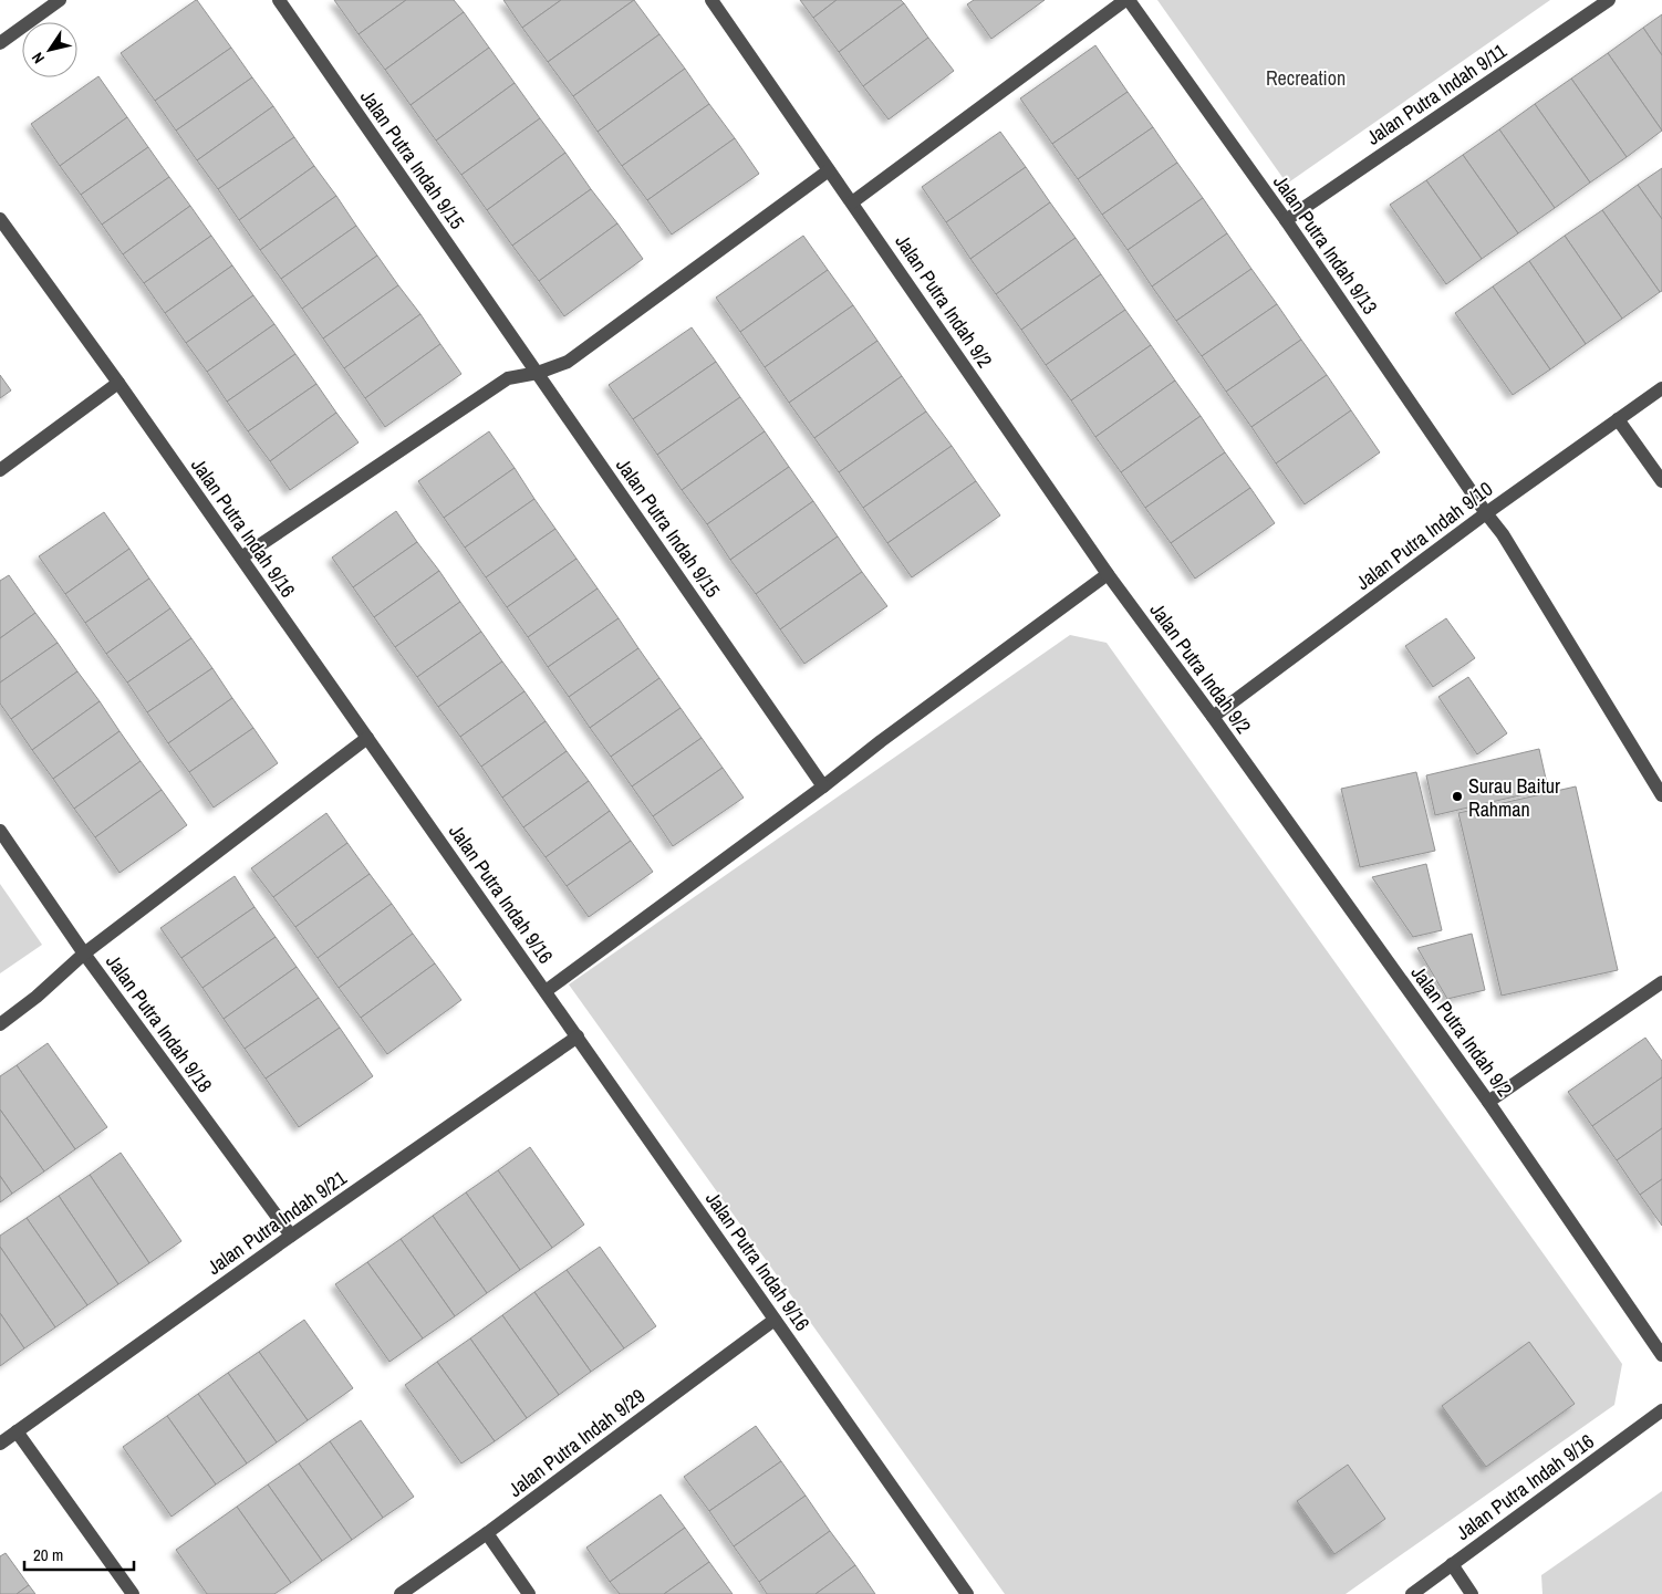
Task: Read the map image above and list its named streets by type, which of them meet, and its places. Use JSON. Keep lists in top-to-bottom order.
{
  "streets": {
    "street": [
      "Jalan Putra Indah 9/11",
      "Jalan Putra Indah 9/15",
      "Jalan Putra Indah 9/13",
      "Jalan Putra Indah 9/2",
      "Jalan Putra Indah 9/16",
      "Jalan Putra Indah 9/10",
      "Jalan Putra Indah 9/18",
      "Jalan Putra Indah 9/21",
      "Jalan Putra Indah 9/29"
    ]
  },
  "crossings": [
    ["Jalan Putra Indah 9/11", "Jalan Putra Indah 9/13"],
    ["Jalan Putra Indah 9/13", "Jalan Putra Indah 9/10"],
    ["Jalan Putra Indah 9/2", "Jalan Putra Indah 9/10"],
    ["Jalan Putra Indah 9/16", "Jalan Putra Indah 9/21"],
    ["Jalan Putra Indah 9/16", "Jalan Putra Indah 9/29"],
    ["Jalan Putra Indah 9/18", "Jalan Putra Indah 9/21"]
  ],
  "parks": ["Recreation"],
  "places": ["Surau Baitur Rahman"],
  "scale_bar": "20 m",
  "north": "bottom left"
}
